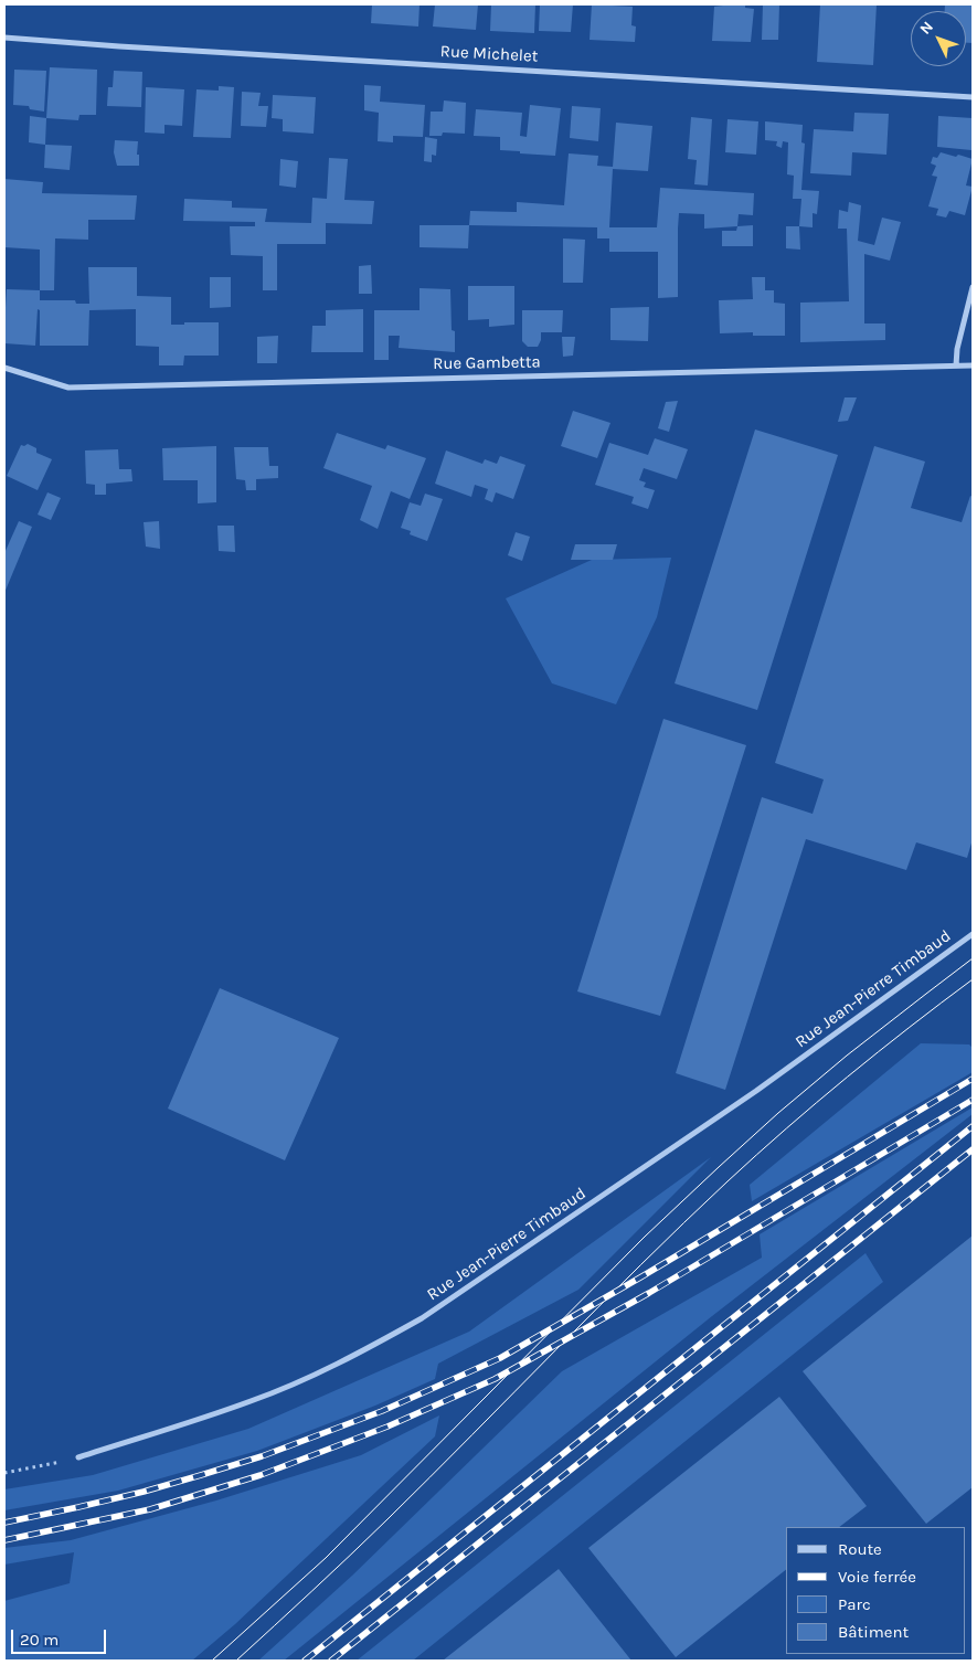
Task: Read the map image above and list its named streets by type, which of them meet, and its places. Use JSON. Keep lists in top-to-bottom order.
{
  "streets": {
    "street": ["Rue Michelet", "Rue Gambetta", "Rue Jean-Pierre Timbaud"]
  },
  "legend": [
    "Route",
    "Voie ferrée",
    "Parc",
    "Bâtiment"
  ],
  "scale_bar": "20 m",
  "north": "top left"
}
